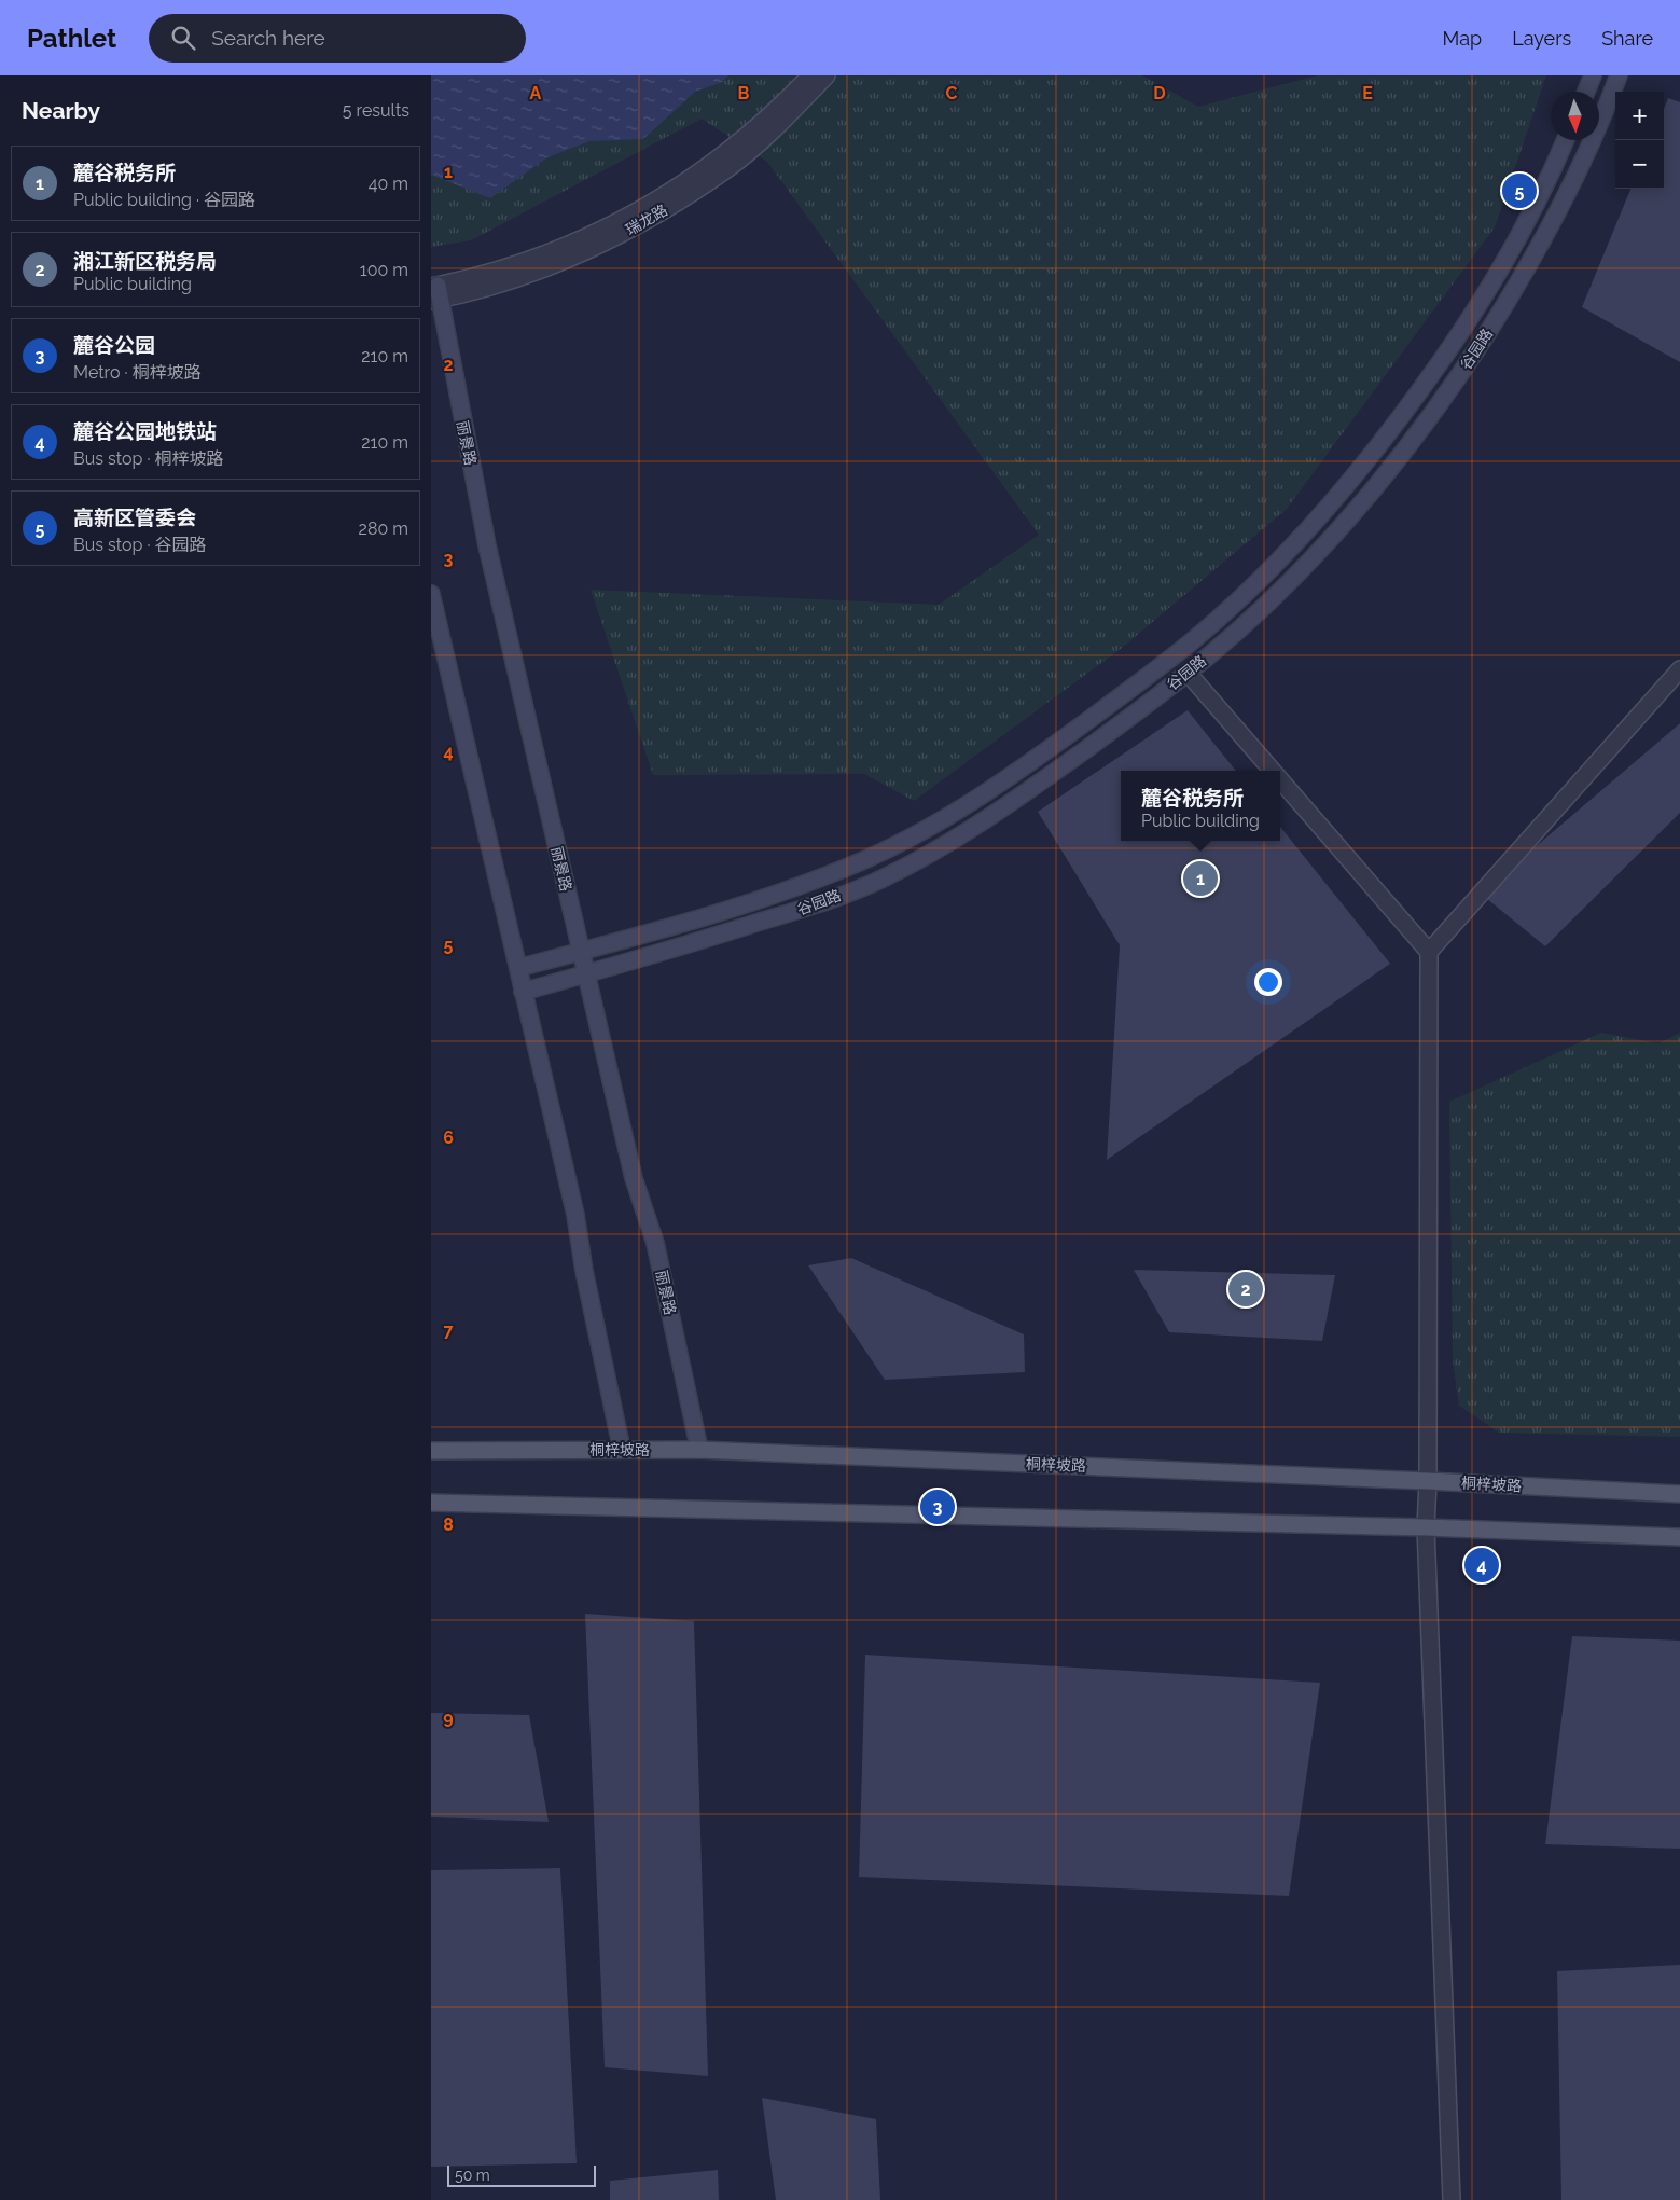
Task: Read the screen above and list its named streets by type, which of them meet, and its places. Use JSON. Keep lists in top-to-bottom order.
{
  "streets": {
    "main road": ["谷园路", "丽景路", "桐梓坡路"],
    "street": ["瑞龙路"]
  },
  "crossings": [
    ["瑞龙路", "丽景路"],
    ["谷园路", "丽景路"],
    ["丽景路", "桐梓坡路"]
  ],
  "scale_bar": "50 m",
  "north": "bottom",
  "page": {
    "header": "Pathlet",
    "search": "Search here",
    "nav": ["Map", "Layers", "Share"],
    "heading": ["Nearby", "5 results"],
    "map_buttons": ["+", "−"],
    "list": [
      {
        "mark": "1",
        "name": "麓谷税务所",
        "note": "Public building · 谷园路",
        "value": "40 m"
      },
      {
        "mark": "2",
        "name": "湘江新区税务局",
        "note": "Public building",
        "value": "100 m"
      },
      {
        "mark": "3",
        "name": "麓谷公园",
        "note": "Metro · 桐梓坡路",
        "value": "210 m"
      },
      {
        "mark": "4",
        "name": "麓谷公园地铁站",
        "note": "Bus stop · 桐梓坡路",
        "value": "210 m"
      },
      {
        "mark": "5",
        "name": "高新区管委会",
        "note": "Bus stop · 谷园路",
        "value": "280 m"
      }
    ],
    "pins": [
      "5",
      "1",
      "2",
      "3",
      "4"
    ],
    "popup": ["麓谷税务所", "Public building"],
    "scale": "50 m"
  },
  "grid": {
    "columns": [
      "A",
      "B",
      "C",
      "D",
      "E"
    ],
    "rows": [
      "1",
      "2",
      "3",
      "4",
      "5",
      "6",
      "7",
      "8",
      "9"
    ]
  }
}
